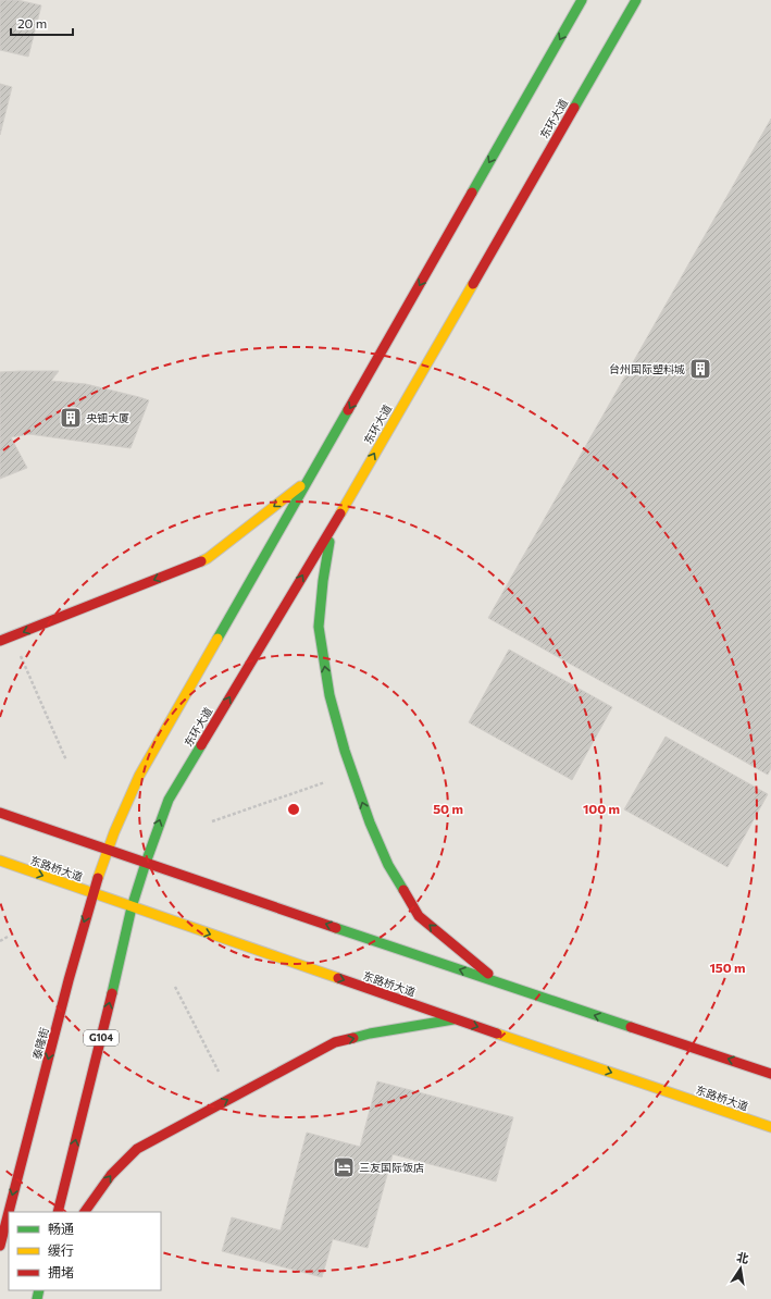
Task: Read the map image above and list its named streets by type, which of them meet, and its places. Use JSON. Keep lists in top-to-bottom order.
{
  "streets": {
    "main road": [
      "东环大道",
      "东路桥大道",
      "G104",
      "泰隆街"
    ]
  },
  "crossings": [
    ["东环大道", "G104"],
    ["东路桥大道", "G104"],
    ["东路桥大道", "泰隆街"]
  ],
  "places": {
    "building": ["台州国际塑料城", "央钿大厦"],
    "hotel": ["三友国际饭店"]
  },
  "legend": ["畅通", "缓行", "拥堵"],
  "scale_bar": "20 m",
  "north": "top",
  "rings": ["50 m", "100 m", "150 m"]
}
